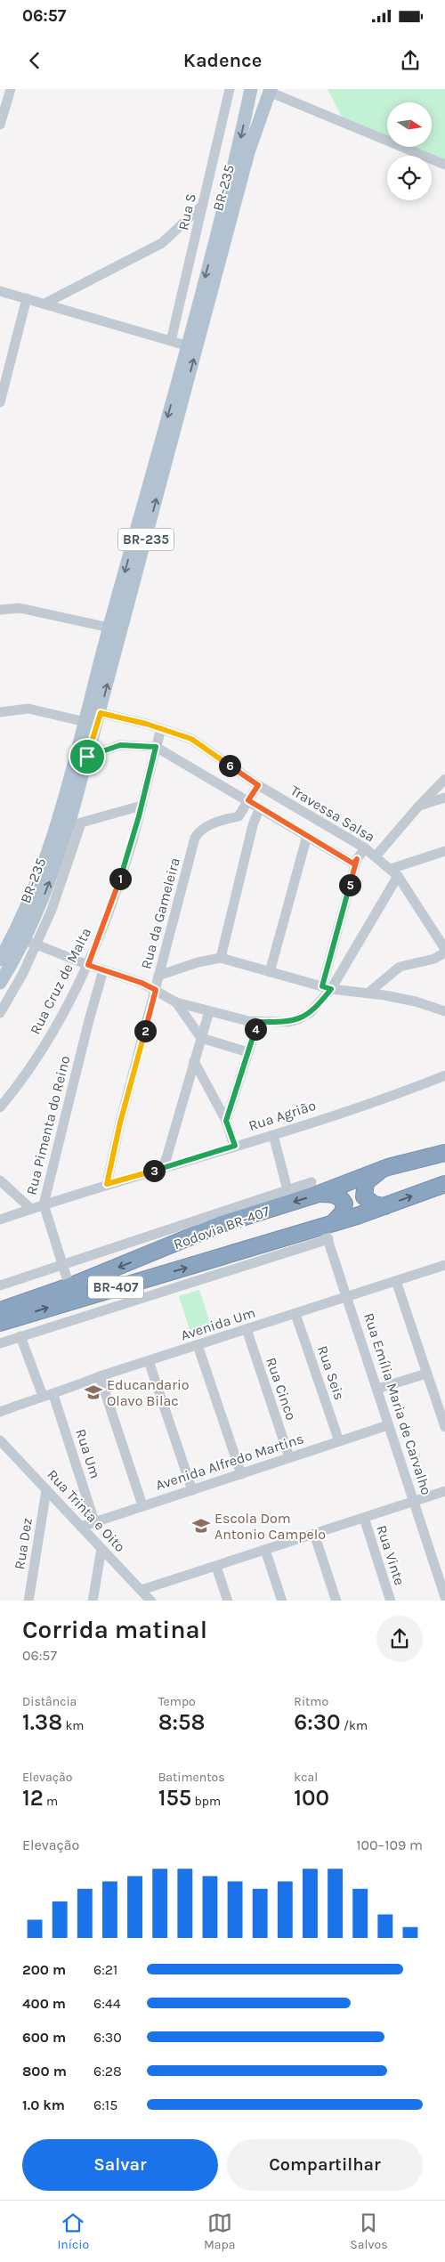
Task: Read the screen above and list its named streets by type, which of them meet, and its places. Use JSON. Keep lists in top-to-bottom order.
{
  "streets": {
    "highway": ["Rodovia BR-407", "BR-407"],
    "main road": ["BR-235"],
    "street": [
      "Rua S",
      "Travessa Salsa",
      "Rua da Gameleira",
      "Rua Cruz de Malta",
      "Rua Agrião",
      "Rua Pimenta do Reino",
      "Avenida Um",
      "Rua Seis",
      "Rua Cinco",
      "Rua Emília Maria de Carvalho",
      "Rua Um",
      "Avenida Alfredo Martins",
      "Rua Trinta e Oito",
      "Rua Dez",
      "Rua Vinte"
    ]
  },
  "crossings": [
    ["Travessa Salsa", "Rua da Gameleira"],
    ["Rua da Gameleira", "Rua Agrião"],
    ["Rua Agrião", "Rua Pimenta do Reino"],
    ["Rua Pimenta do Reino", "Rodovia BR-407"],
    ["Rodovia BR-407", "Rua Emília Maria de Carvalho"],
    ["Avenida Um", "Rua Seis"],
    ["Avenida Um", "Rua Cinco"],
    ["Avenida Um", "Rua Emília Maria de Carvalho"],
    ["Avenida Um", "Rua Um"],
    ["Rua Seis", "Avenida Alfredo Martins"],
    ["Rua Cinco", "Avenida Alfredo Martins"],
    ["Rua Emília Maria de Carvalho", "Avenida Alfredo Martins"],
    ["Rua Um", "Avenida Alfredo Martins"],
    ["Avenida Alfredo Martins", "Rua Trinta e Oito"],
    ["Rua Trinta e Oito", "Rua Dez"]
  ],
  "places": {
    "school or university": ["Educandario Olavo Bilac", "Escola Dom Antonio Campelo"]
  },
  "north": "right",
  "page": {
    "status": "06:57",
    "header": "Kadence",
    "pins": [
      "6",
      "1",
      "5",
      "4",
      "2",
      "3"
    ],
    "heading": ["Corrida matinal", "06:57"],
    "stats": [
      ["Distância", "1.38 km"],
      ["Tempo", "8:58"],
      ["Ritmo", "6:30 /km"],
      ["Elevação", "12 m"],
      ["Batimentos", "155 bpm"],
      ["kcal", "100"]
    ],
    "chart": ["Elevação", "100–109 m"],
    "list": [
      {
        "name": "200 m",
        "note": "6:21"
      },
      {
        "name": "400 m",
        "note": "6:44"
      },
      {
        "name": "600 m",
        "note": "6:30"
      },
      {
        "name": "800 m",
        "note": "6:28"
      },
      {
        "name": "1.0 km",
        "note": "6:15"
      }
    ],
    "buttons": ["Salvar", "Compartilhar"],
    "tabs": ["Início", "Mapa", "Salvos"]
  }
}
